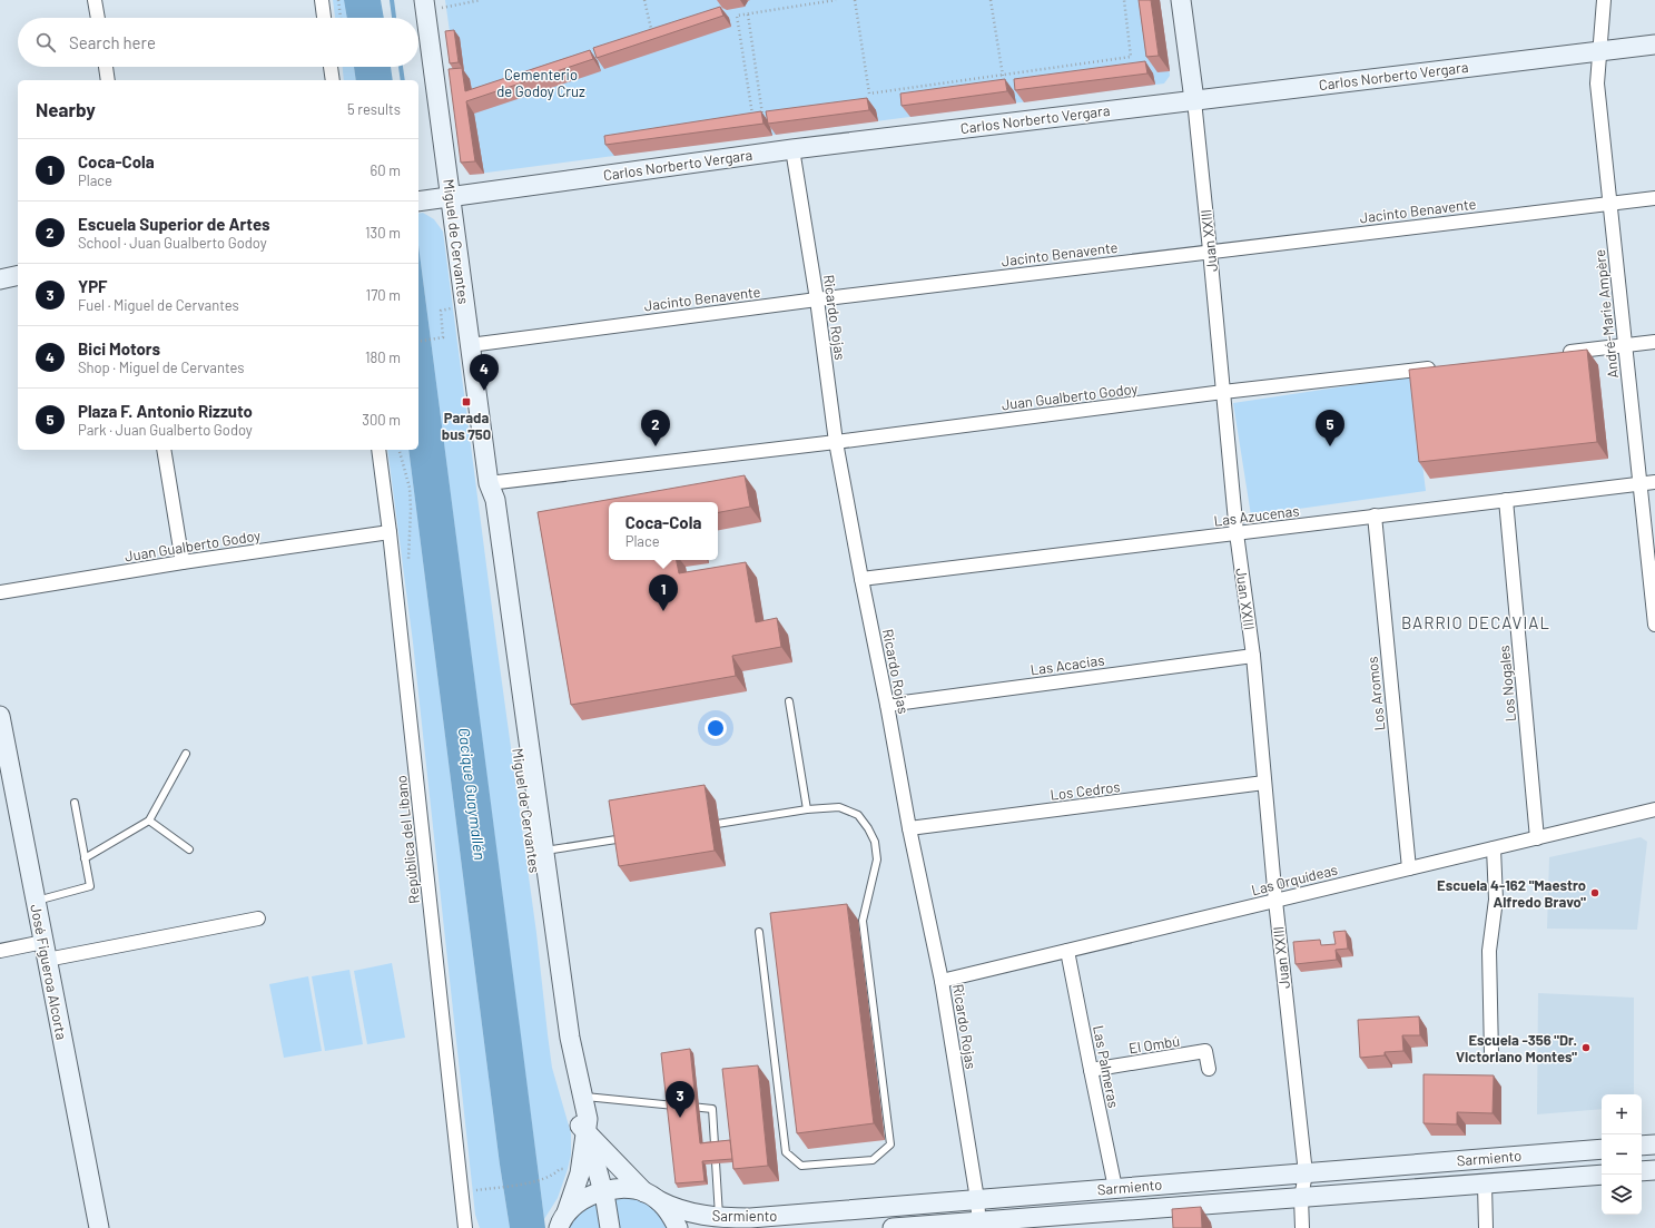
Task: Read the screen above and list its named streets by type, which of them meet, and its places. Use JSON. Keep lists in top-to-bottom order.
{
  "streets": {
    "main road": [
      "Carlos Norberto Vergara",
      "Juan XXIII",
      "Miguel de Cervantes",
      "José Figueroa Alcorta",
      "Sarmiento"
    ],
    "street": [
      "Jacinto Benavente",
      "André-Marie Ampère",
      "Ricardo Rojas",
      "Juan Gualberto Godoy",
      "Las Azucenas",
      "Las Acacias",
      "Los Nogales",
      "Los Aromos",
      "Los Cedros",
      "República del Líbano",
      "Las Orquídeas",
      "El Ombú",
      "Las Palmeras"
    ]
  },
  "crossings": [
    ["Carlos Norberto Vergara", "Juan XXIII"],
    ["Carlos Norberto Vergara", "Miguel de Cervantes"],
    ["Carlos Norberto Vergara", "André-Marie Ampère"],
    ["Carlos Norberto Vergara", "Ricardo Rojas"],
    ["Jacinto Benavente", "Juan XXIII"],
    ["Jacinto Benavente", "Miguel de Cervantes"],
    ["Jacinto Benavente", "André-Marie Ampère"],
    ["Jacinto Benavente", "Ricardo Rojas"],
    ["Juan XXIII", "Juan Gualberto Godoy"],
    ["Juan XXIII", "Las Azucenas"],
    ["Juan XXIII", "Las Acacias"],
    ["Juan XXIII", "Los Cedros"],
    ["Juan XXIII", "Las Orquídeas"],
    ["Juan XXIII", "Sarmiento"],
    ["Miguel de Cervantes", "Juan Gualberto Godoy"],
    ["Miguel de Cervantes", "Sarmiento"],
    ["André-Marie Ampère", "Las Azucenas"],
    ["Ricardo Rojas", "Juan Gualberto Godoy"],
    ["Ricardo Rojas", "Las Azucenas"],
    ["Ricardo Rojas", "Las Acacias"],
    ["Ricardo Rojas", "Los Cedros"],
    ["Ricardo Rojas", "Las Orquídeas"],
    ["Ricardo Rojas", "Sarmiento"],
    ["Juan Gualberto Godoy", "República del Líbano"],
    ["Las Azucenas", "Los Nogales"],
    ["Las Azucenas", "Los Aromos"],
    ["Los Nogales", "Las Orquídeas"],
    ["Los Aromos", "Las Orquídeas"],
    ["Las Orquídeas", "Las Palmeras"],
    ["El Ombú", "Las Palmeras"],
    ["Las Palmeras", "Sarmiento"]
  ],
  "districts": ["BARRIO DECAVIAL"],
  "water": ["Cacique Guaymallén"],
  "parks": ["Cementerio de Godoy Cruz"],
  "places": {
    "transit": ["Parada bus 750"],
    "other": ["Escuela 4-162 \"Maestro Alfredo Bravo\"", "Escuela -356 \"Dr. Victoriano Montes\""]
  },
  "page": {
    "search": "Search here",
    "heading": ["Nearby", "5 results"],
    "list": [
      {
        "mark": "1",
        "name": "Coca-Cola",
        "note": "Place",
        "value": "60 m"
      },
      {
        "mark": "2",
        "name": "Escuela Superior de Artes",
        "note": "School · Juan Gualberto Godoy",
        "value": "130 m"
      },
      {
        "mark": "3",
        "name": "YPF",
        "note": "Fuel · Miguel de Cervantes",
        "value": "170 m"
      },
      {
        "mark": "4",
        "name": "Bici Motors",
        "note": "Shop · Miguel de Cervantes",
        "value": "180 m"
      },
      {
        "mark": "5",
        "name": "Plaza F. Antonio Rizzuto",
        "note": "Park · Juan Gualberto Godoy",
        "value": "300 m"
      }
    ],
    "pins": [
      "4",
      "2",
      "5",
      "1",
      "3"
    ],
    "popup": ["Coca-Cola", "Place"],
    "map_buttons": ["+", "−"]
  }
}
